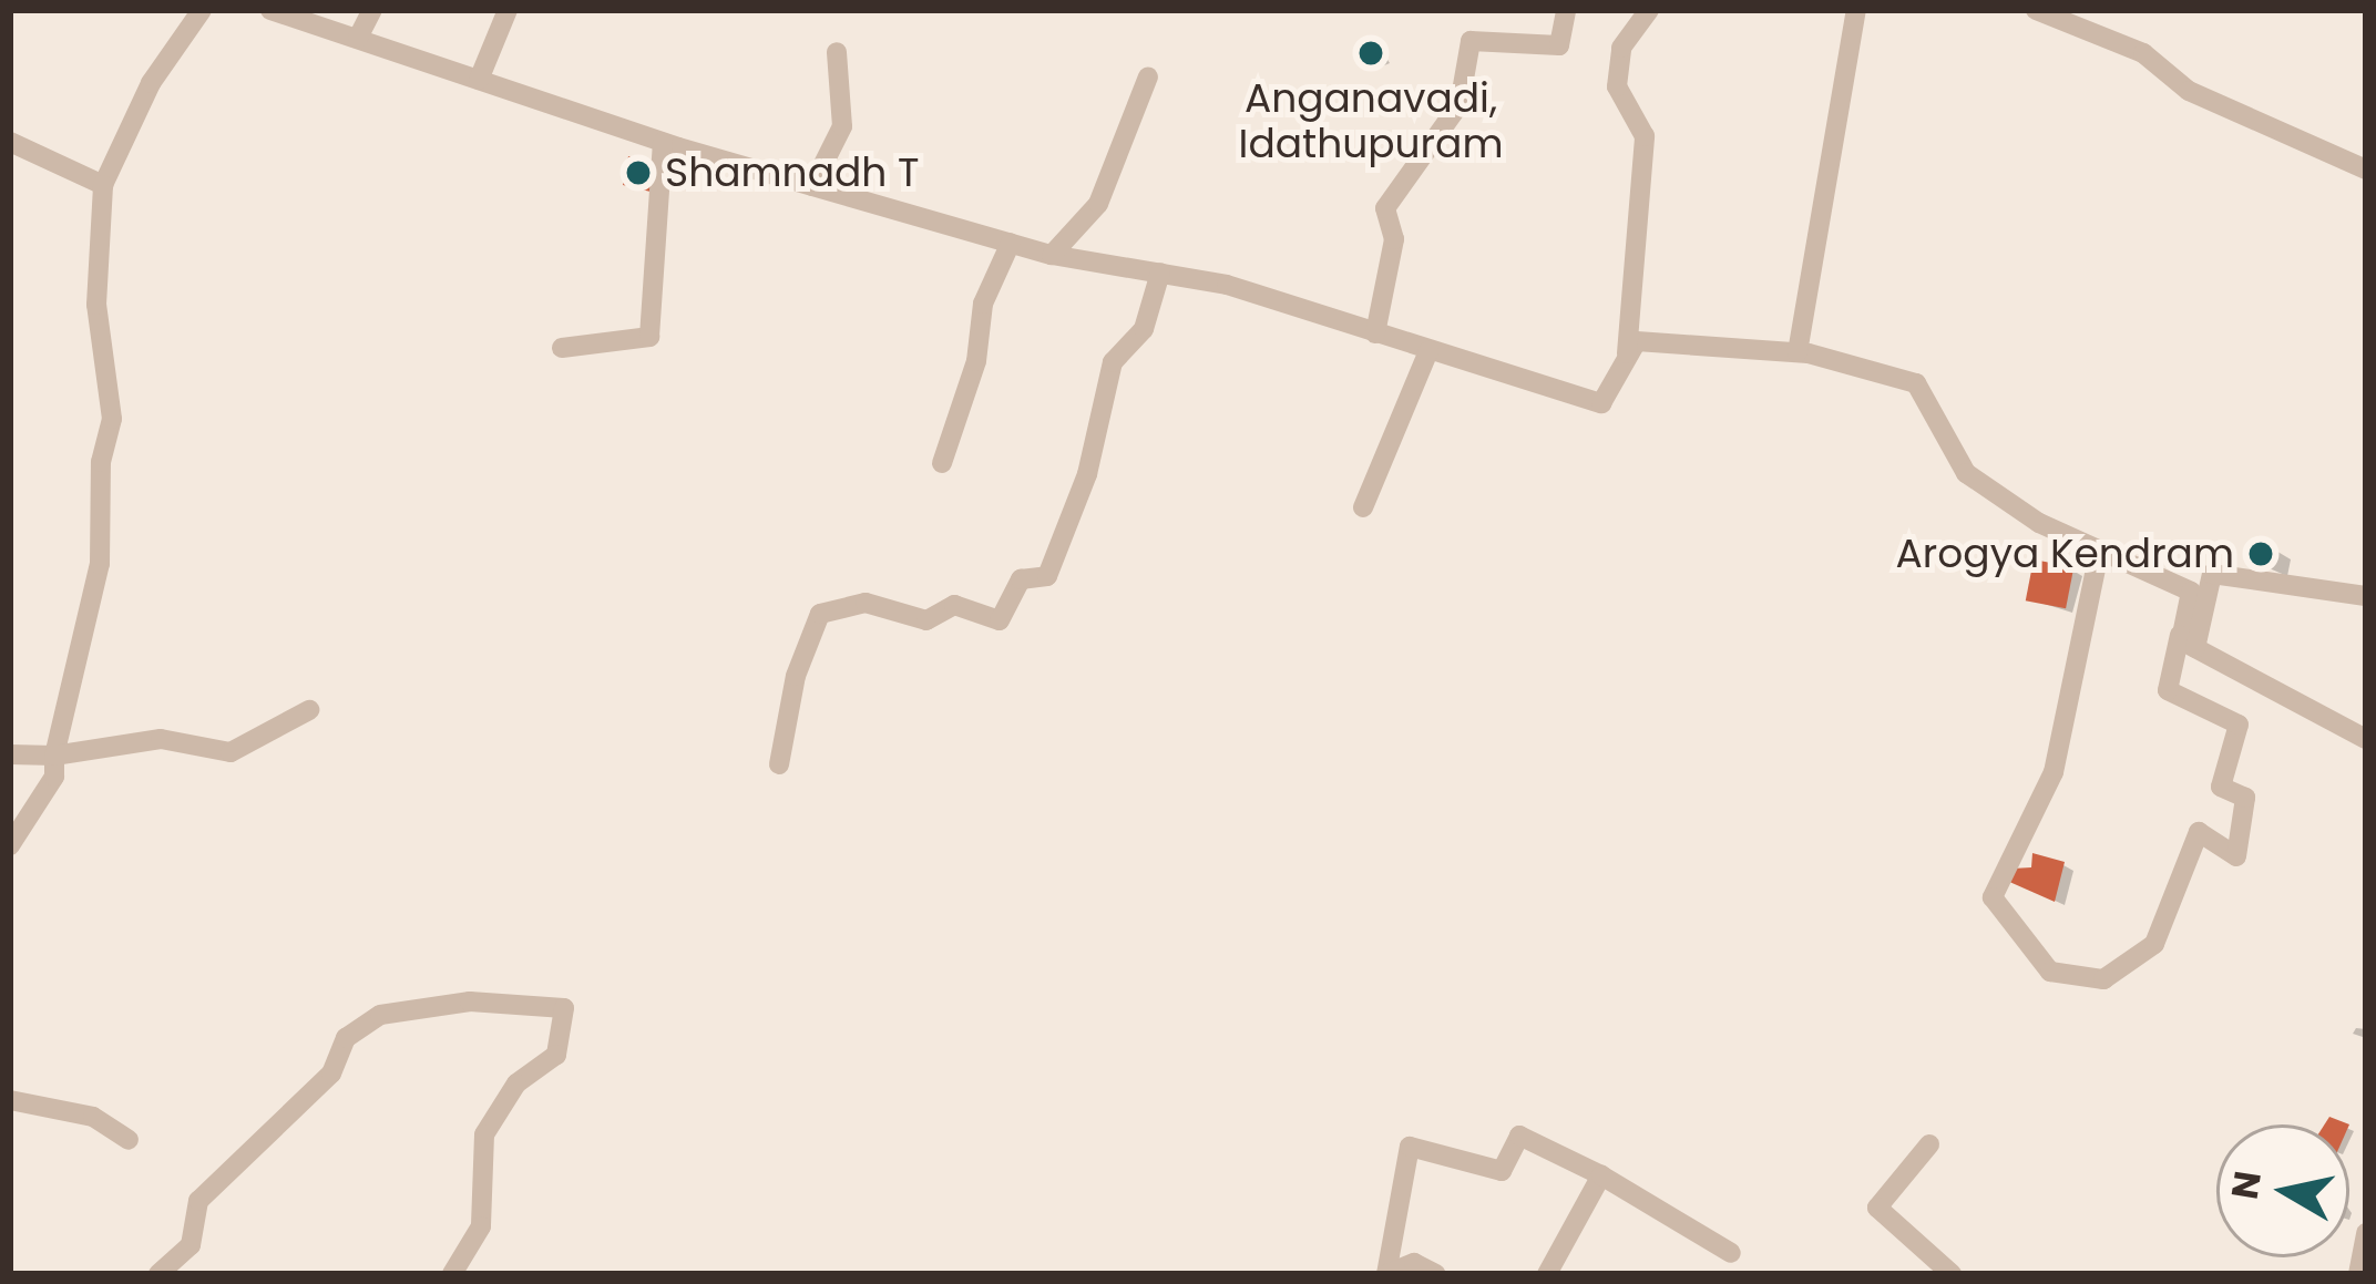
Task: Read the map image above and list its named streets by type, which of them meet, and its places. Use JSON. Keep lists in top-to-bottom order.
{
  "places": ["Anganavadi, Idathupuram", "Shamnadh T", "Arogya Kendram"],
  "north": "left"
}
